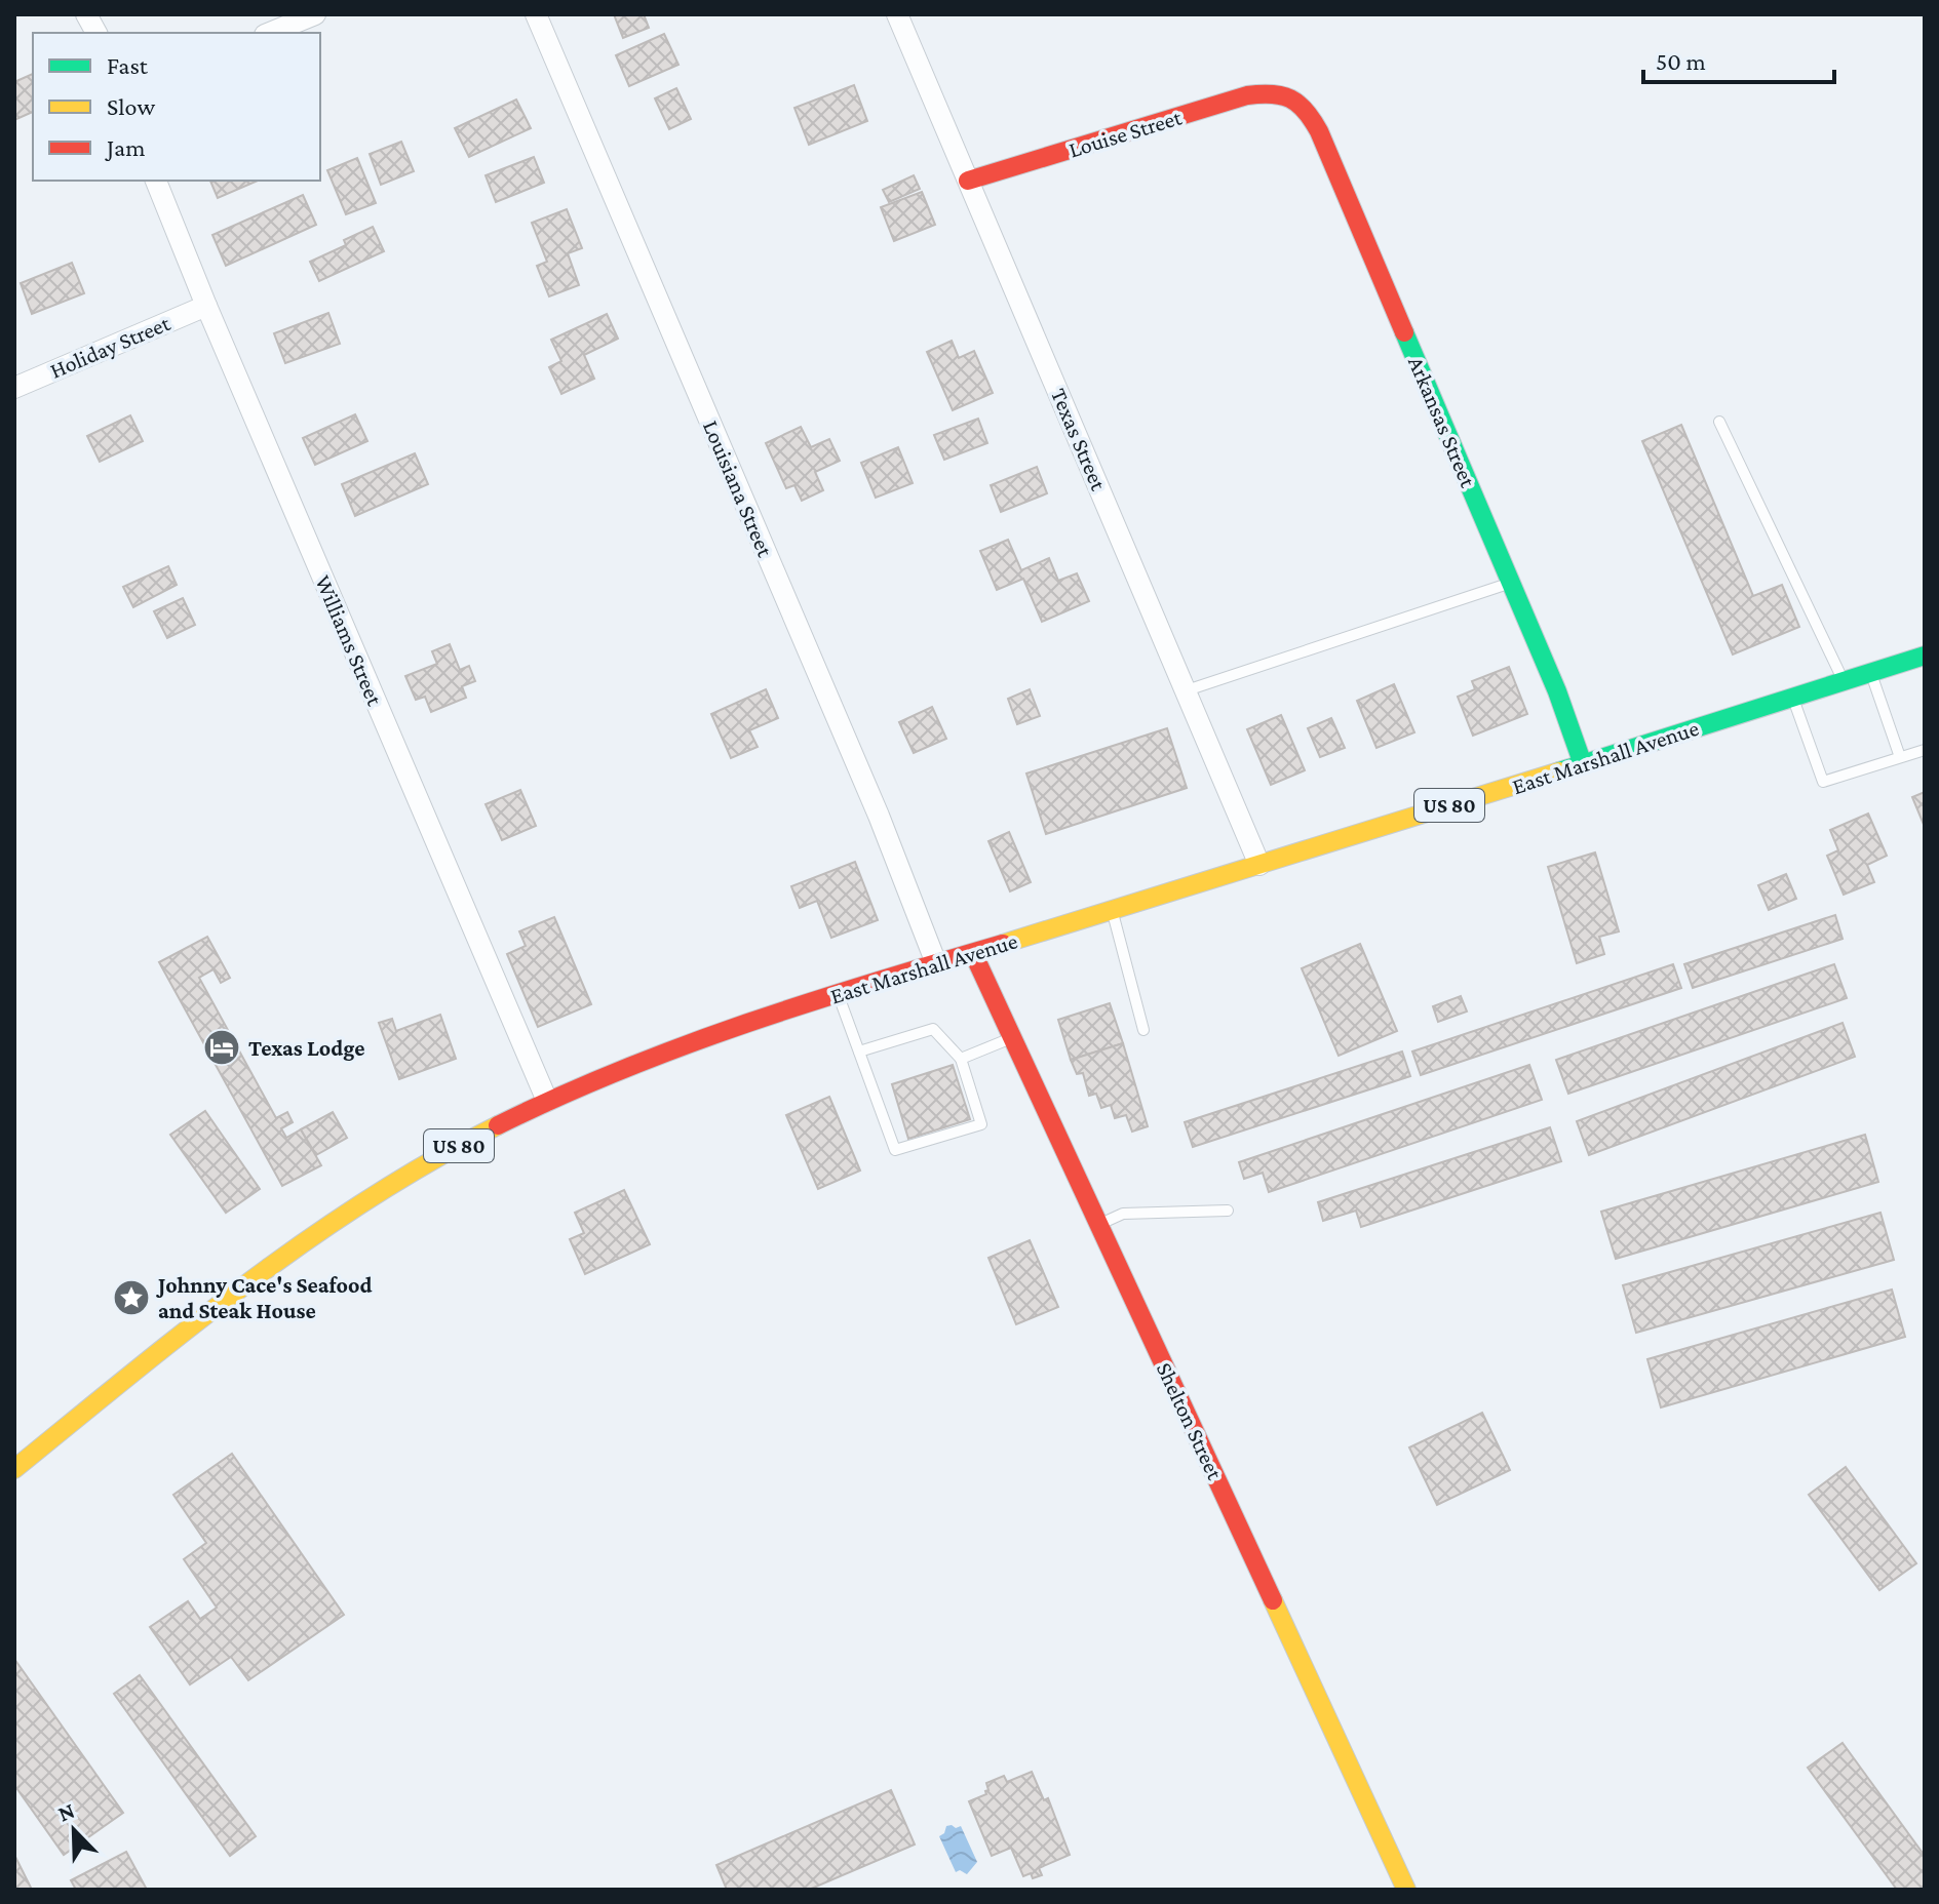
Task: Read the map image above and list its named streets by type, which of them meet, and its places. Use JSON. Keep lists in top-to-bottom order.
{
  "streets": {
    "main road": [
      "Louise Street",
      "Arkansas Street",
      "East Marshall Avenue",
      "US 80",
      "Shelton Street"
    ],
    "street": [
      "Holiday Street",
      "Texas Street",
      "Louisiana Street",
      "Williams Street"
    ]
  },
  "crossings": [
    ["Louise Street", "Arkansas Street"],
    ["Louise Street", "Texas Street"],
    ["Holiday Street", "Williams Street"],
    ["Arkansas Street", "East Marshall Avenue"],
    ["Texas Street", "East Marshall Avenue"],
    ["Louisiana Street", "East Marshall Avenue"],
    ["Williams Street", "East Marshall Avenue"],
    ["East Marshall Avenue", "Shelton Street"]
  ],
  "places": {
    "hotel": ["Texas Lodge"],
    "place": ["Johnny Cace's Seafood and Steak House"]
  },
  "legend": ["Fast", "Slow", "Jam"],
  "scale_bar": "50 m",
  "north": "top left"
}
